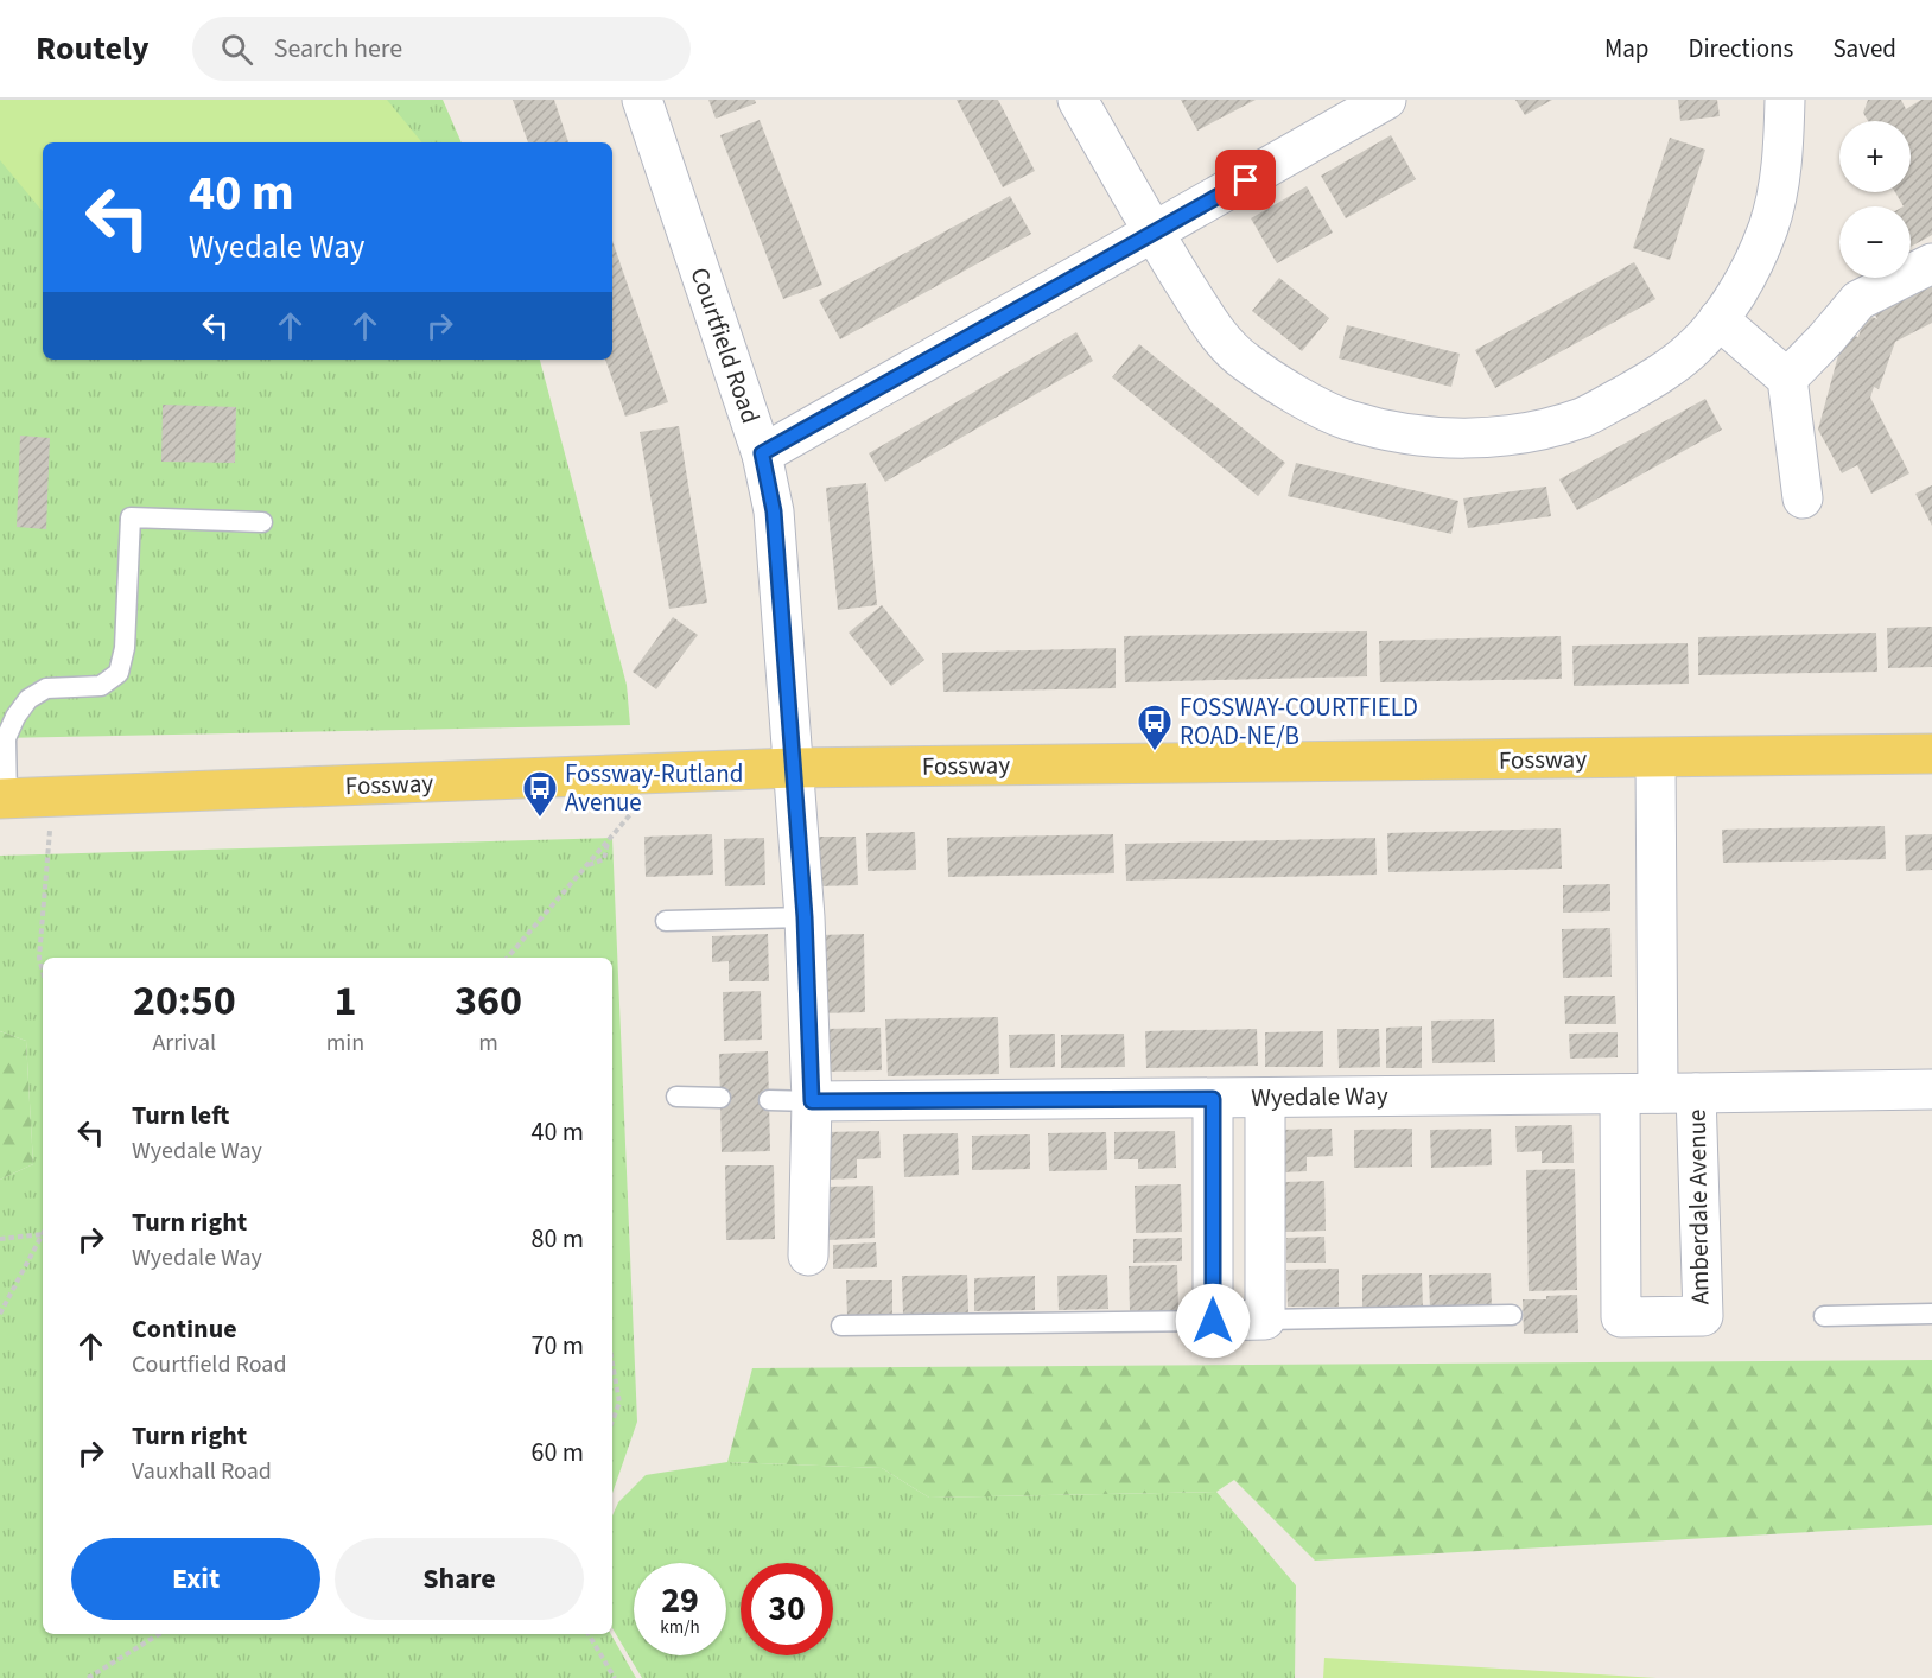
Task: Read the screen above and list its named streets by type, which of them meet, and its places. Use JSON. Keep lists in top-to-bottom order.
{
  "streets": {
    "main road": ["Fossway"],
    "street": ["Courtfield Road", "Wyedale Way", "Amberdale Avenue"]
  },
  "crossings": [
    ["Courtfield Road", "Fossway"],
    ["Fossway", "Amberdale Avenue"],
    ["Wyedale Way", "Amberdale Avenue"]
  ],
  "places": {
    "bus stop": ["FOSSWAY-COURTFIELD ROAD-NE/B", "Fossway-Rutland Avenue"]
  },
  "page": {
    "header": "Routely",
    "search": "Search here",
    "nav": ["Map", "Directions", "Saved"],
    "map_buttons": ["+", "−"],
    "turn": ["40 m", "Wyedale Way"],
    "eta": [
      "20:50",
      "Arrival",
      "1",
      "min",
      "360",
      "m"
    ],
    "list": [
      {
        "name": "Turn left",
        "note": "Wyedale Way",
        "value": "40 m"
      },
      {
        "name": "Turn right",
        "note": "Wyedale Way",
        "value": "80 m"
      },
      {
        "name": "Continue",
        "note": "Courtfield Road",
        "value": "70 m"
      },
      {
        "name": "Turn right",
        "note": "Vauxhall Road",
        "value": "60 m"
      }
    ],
    "buttons": ["Exit", "Share"],
    "speed": "29 km/h",
    "limit": "30"
  }
}
